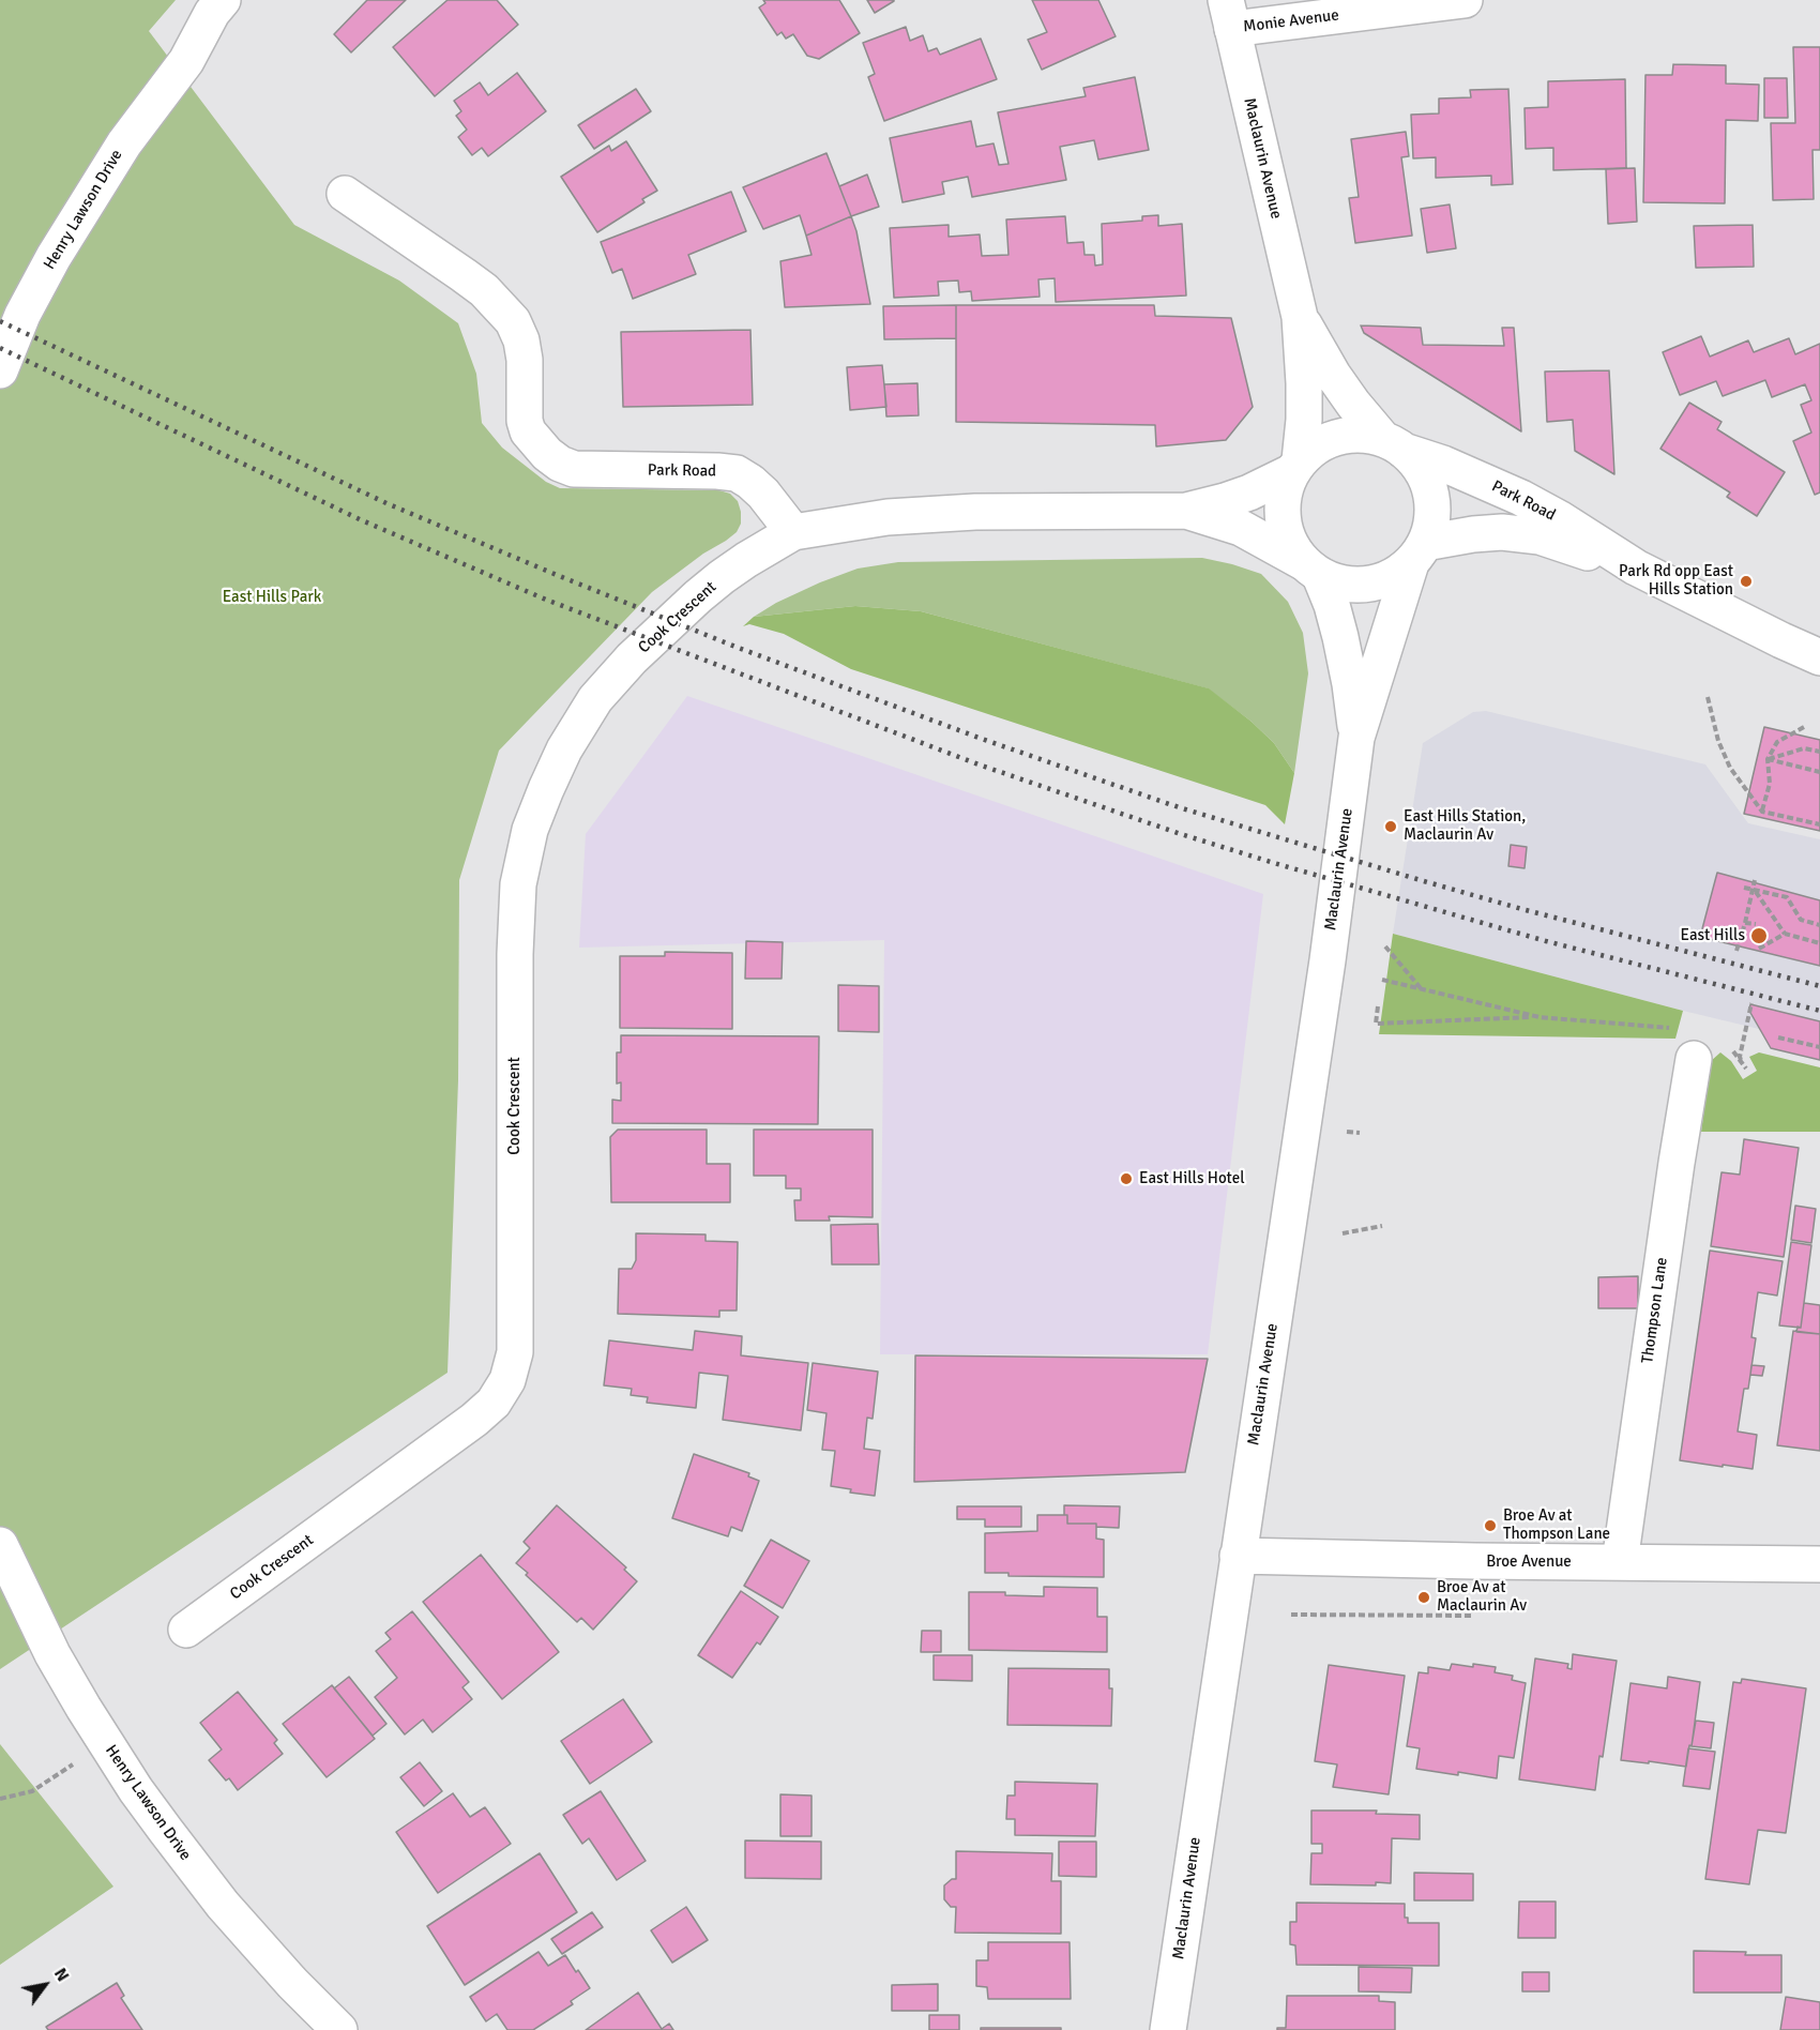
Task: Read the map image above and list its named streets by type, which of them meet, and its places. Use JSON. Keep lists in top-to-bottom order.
{
  "streets": {
    "street": [
      "Monie Avenue",
      "Maclaurin Avenue",
      "Henry Lawson Drive",
      "Park Road",
      "Cook Crescent",
      "Thompson Lane",
      "Broe Avenue"
    ]
  },
  "crossings": [
    ["Monie Avenue", "Maclaurin Avenue"],
    ["Maclaurin Avenue", "Park Road"],
    ["Maclaurin Avenue", "Broe Avenue"],
    ["Park Road", "Cook Crescent"],
    ["Thompson Lane", "Broe Avenue"]
  ],
  "parks": ["East Hills Park"],
  "places": [
    "Park Rd opp East Hills Station",
    "East Hills Station, Maclaurin Av",
    "East Hills",
    "East Hills Hotel",
    "Broe Av at Thompson Lane",
    "Broe Av at Maclaurin Av"
  ],
  "north": "top right"
}
